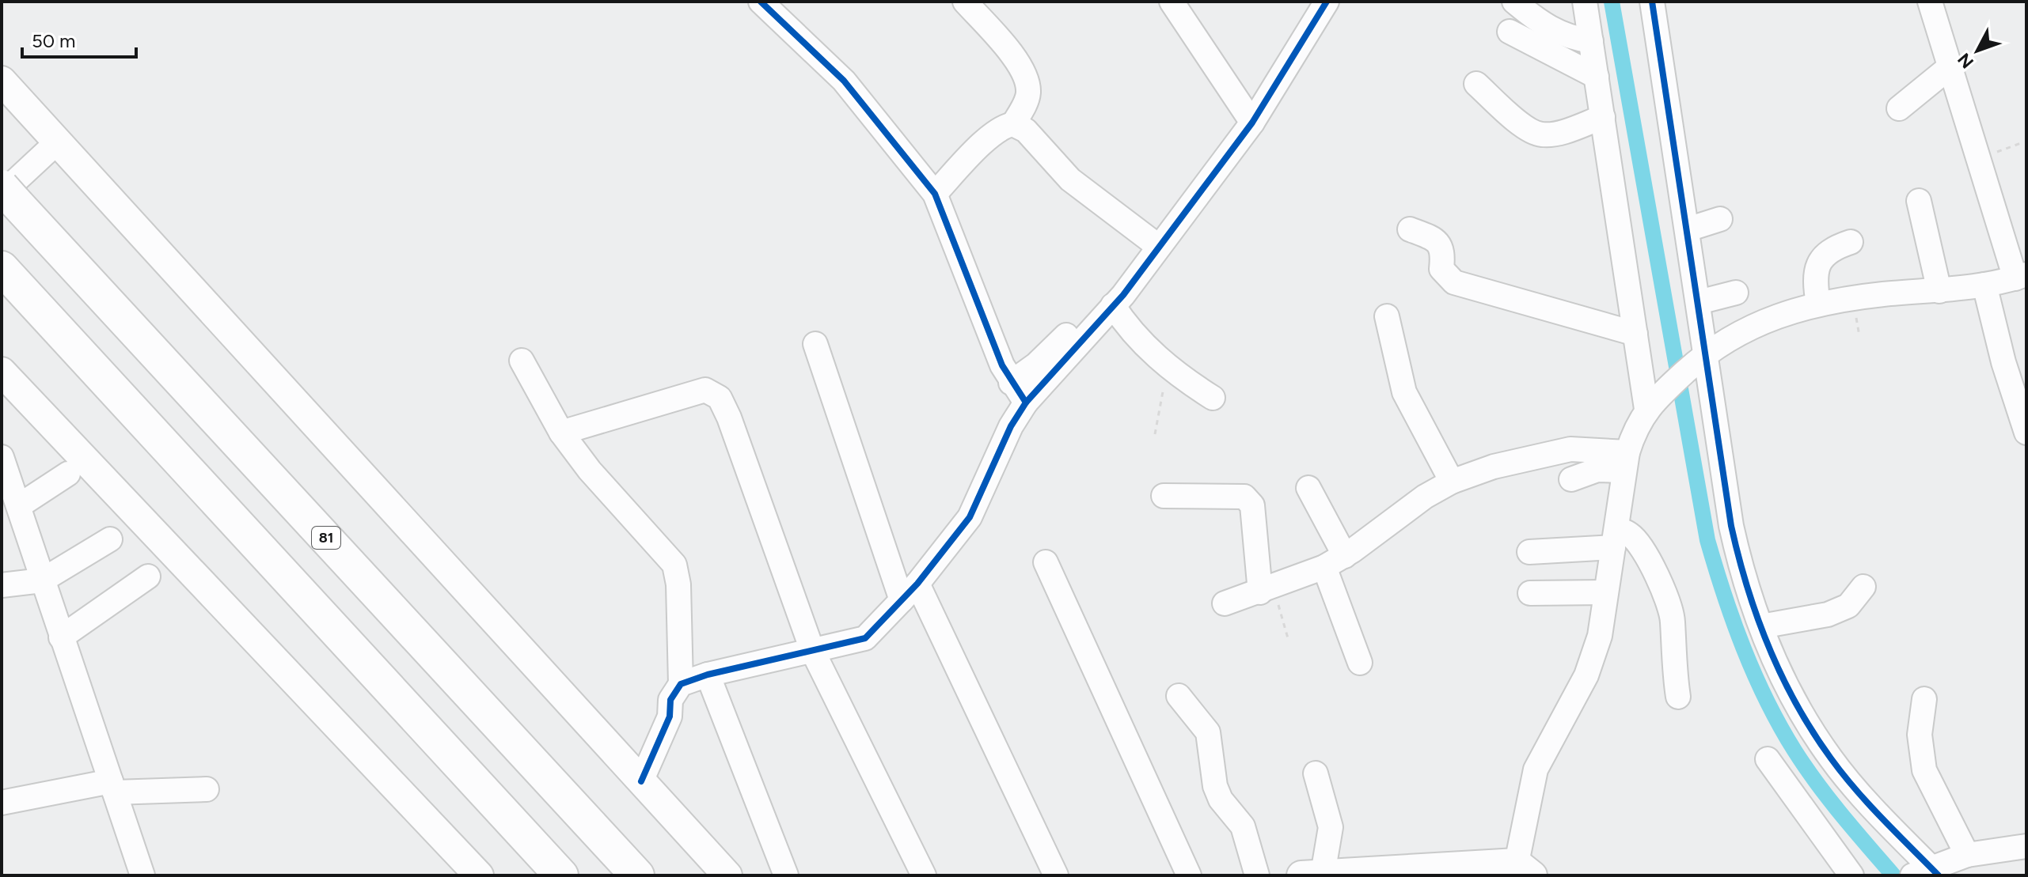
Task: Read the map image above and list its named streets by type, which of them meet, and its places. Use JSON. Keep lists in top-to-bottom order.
{
  "streets": {
    "highway": ["81"]
  },
  "scale_bar": "50 m",
  "north": "bottom left"
}
